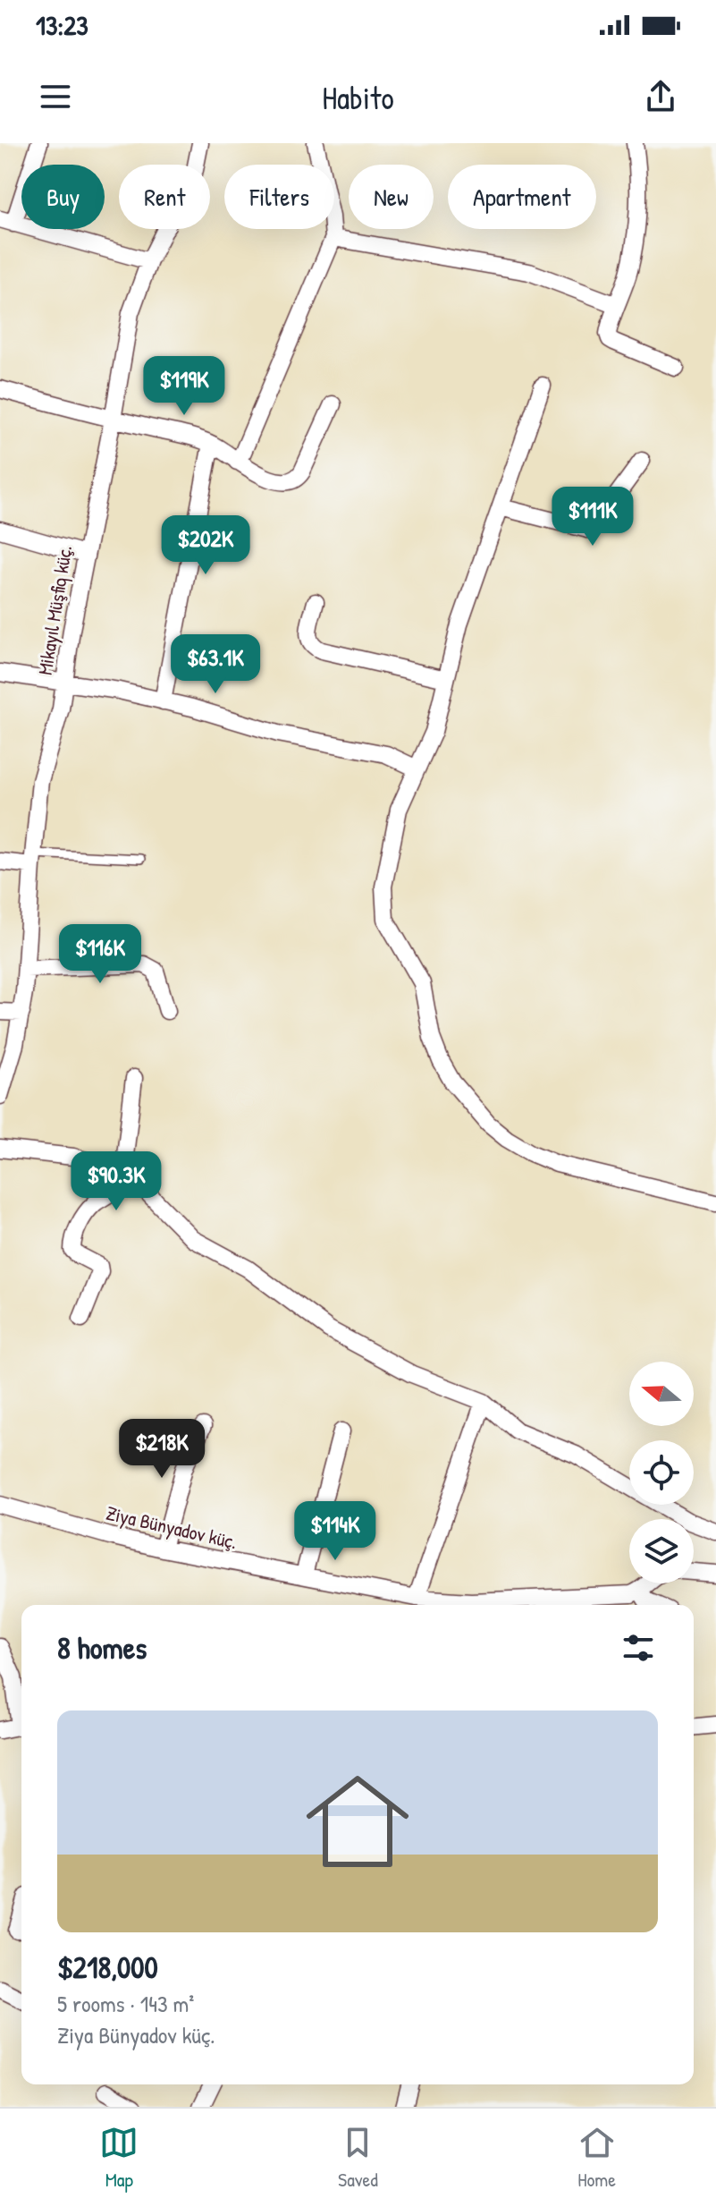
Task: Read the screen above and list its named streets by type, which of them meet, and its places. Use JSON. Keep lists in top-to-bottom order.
{
  "streets": {
    "street": ["Mikayıl Müşfiq küç.", "Ziya Bünyadov küç."]
  },
  "north": "left",
  "page": {
    "status": "13:23",
    "header": "Habito",
    "chip": [
      "Buy",
      "Rent",
      "Filters",
      "New",
      "Apartment"
    ],
    "price": [
      "$119K",
      "$111K",
      "$202K",
      "$63.1K",
      "$116K",
      "$90.3K",
      "$218K",
      "$114K"
    ],
    "heading": "8 homes",
    "list": [
      {
        "name": "$218,000",
        "note": "5 rooms · 143 m² · Ziya Bünyadov küç."
      }
    ],
    "tabs": ["Map", "Saved", "Home"]
  }
}
